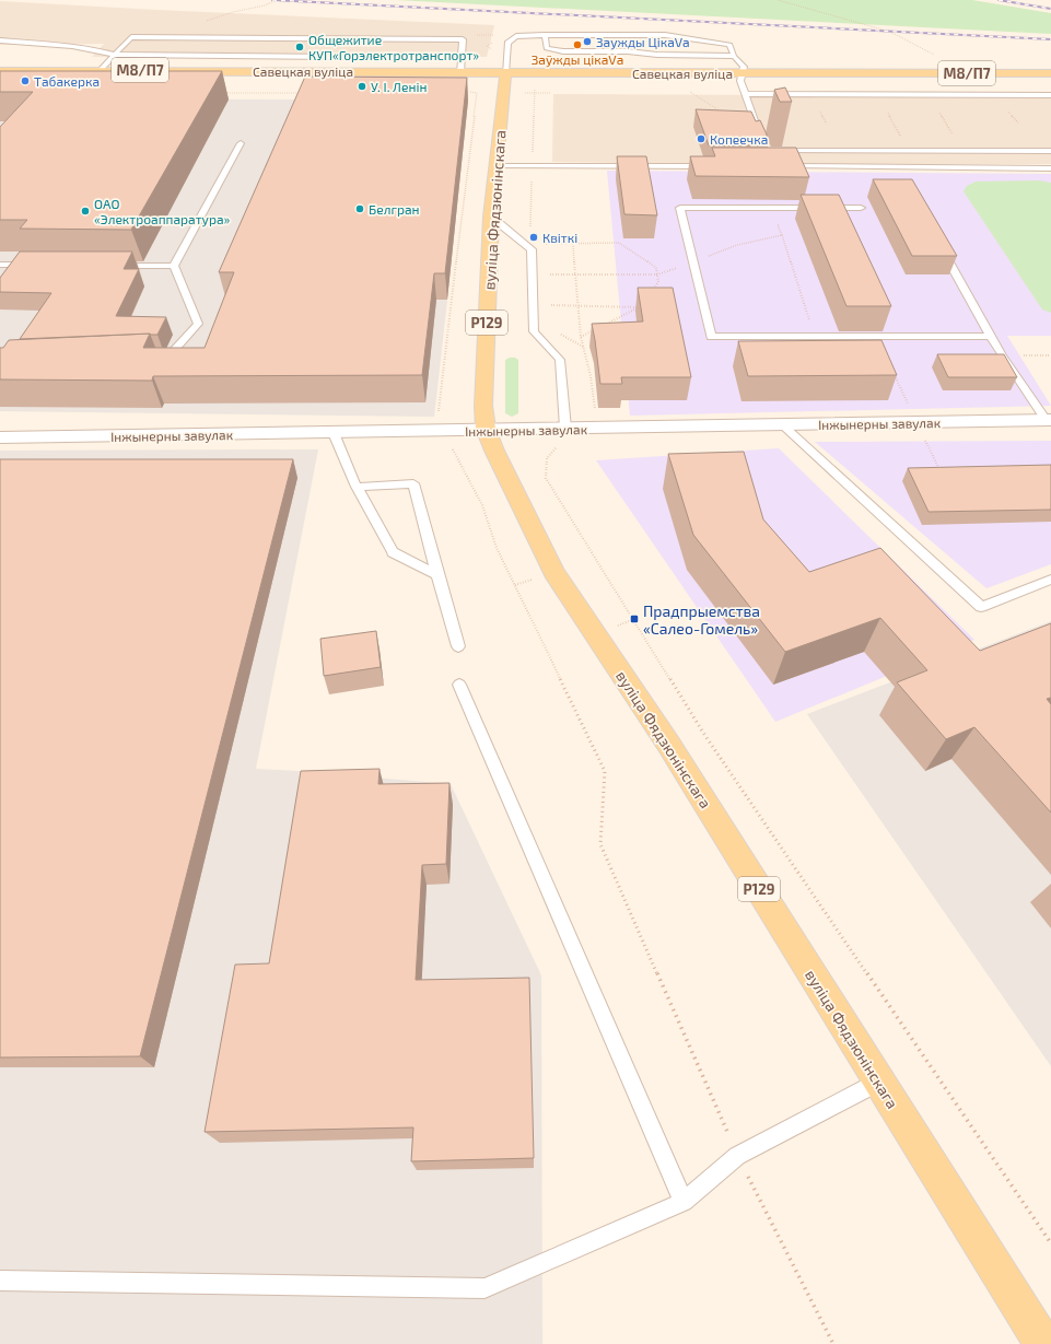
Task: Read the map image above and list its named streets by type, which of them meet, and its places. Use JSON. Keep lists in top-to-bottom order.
{
  "streets": {
    "main road": [
      "М8/П7",
      "Савецкая вуліца",
      "вуліца Фядзюнінскага",
      "Р129"
    ],
    "street": ["Інжынерны завулак"]
  },
  "crossings": [
    ["Савецкая вуліца", "вуліца Фядзюнінскага"],
    ["вуліца Фядзюнінскага", "Інжынерны завулак"]
  ],
  "places": {
    "other": [
      "Заужды ЦікаVа",
      "Заўжды цікаVа",
      "Общежитие КУП«Горэлектротранспорт»",
      "Табакерка",
      "У. І. Ленін",
      "Копеечка",
      "Белгран",
      "ОАО «Электроаппаратура»",
      "Квіткі"
    ],
    "transit": ["Прадпрыемства «Салео-Гомель»"]
  }
}
